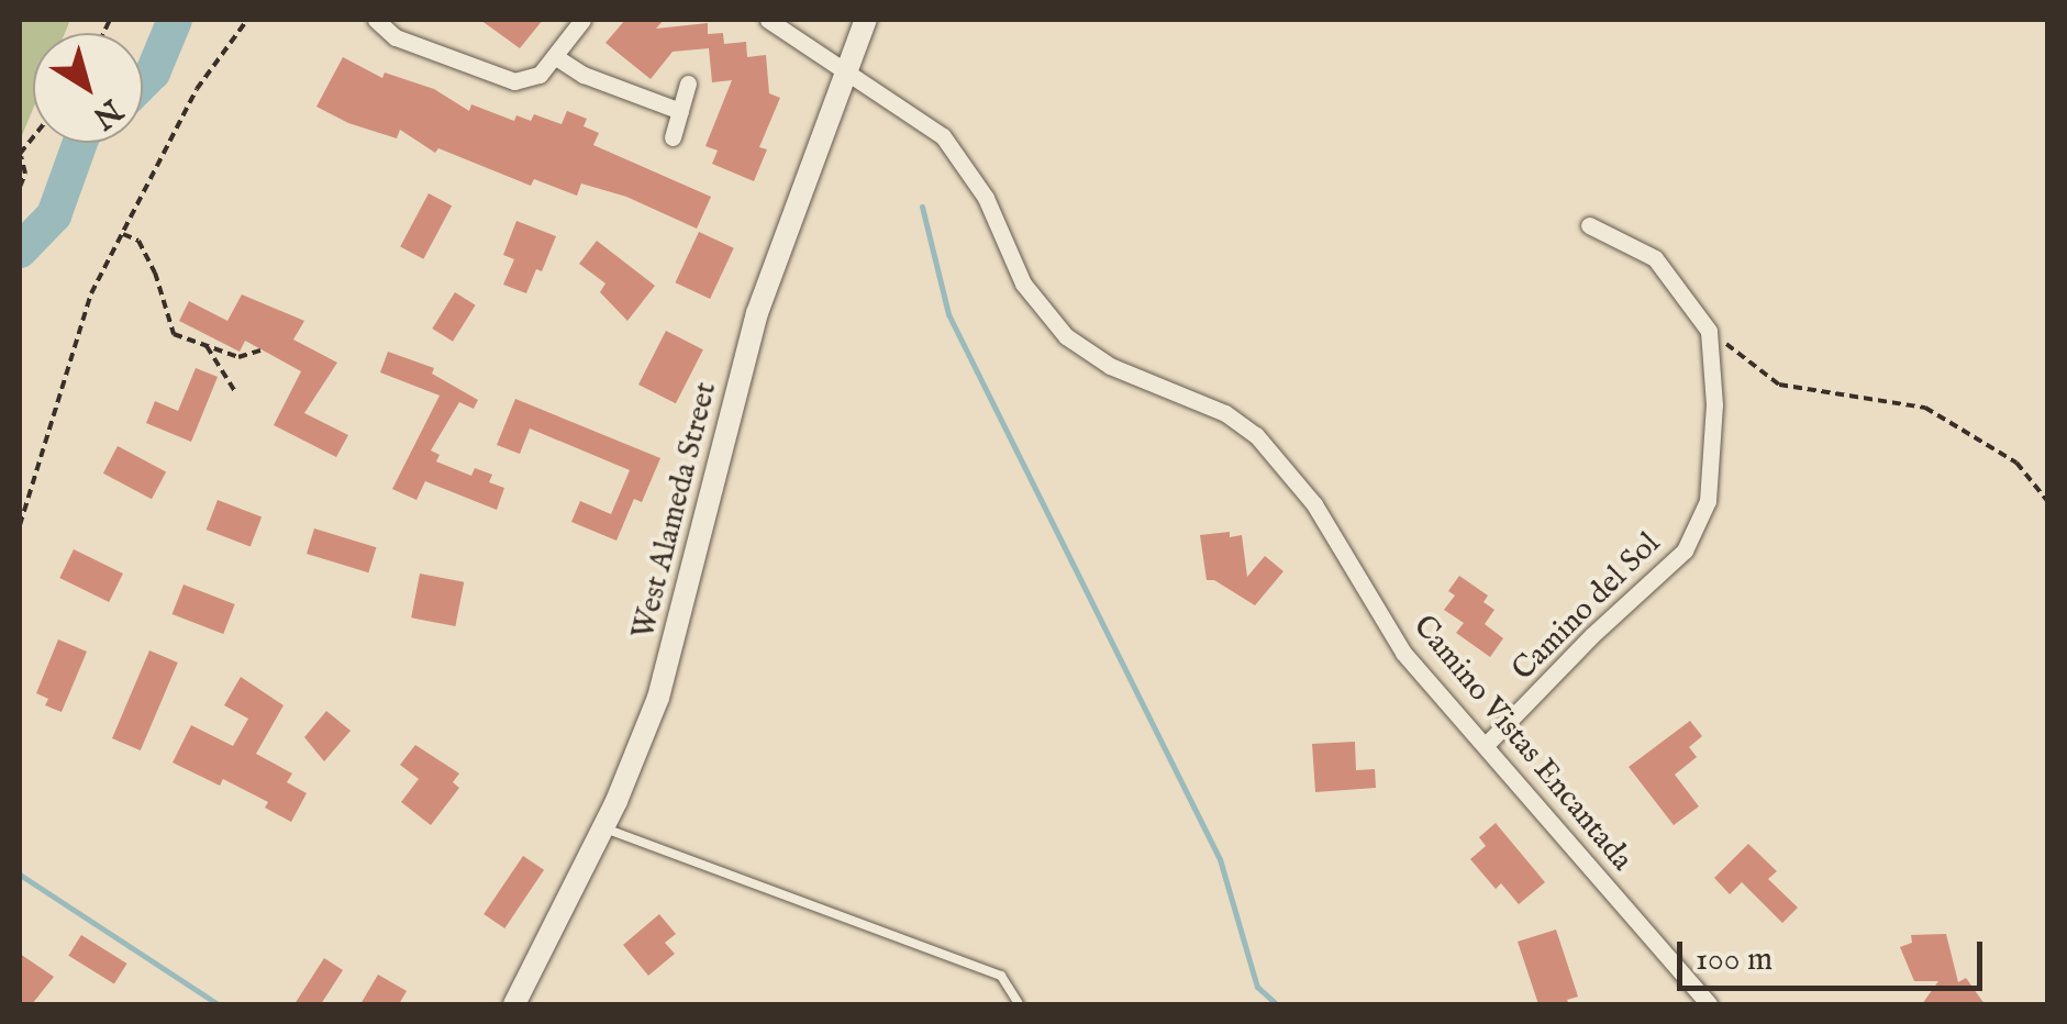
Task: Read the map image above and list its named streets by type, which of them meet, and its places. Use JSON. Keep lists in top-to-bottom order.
{
  "streets": {
    "street": ["West Alameda Street", "Camino del Sol", "Camino Vistas Encantada"]
  },
  "crossings": [
    ["West Alameda Street", "Camino Vistas Encantada"],
    ["Camino del Sol", "Camino Vistas Encantada"]
  ],
  "scale_bar": "100 m",
  "north": "bottom right"
}
